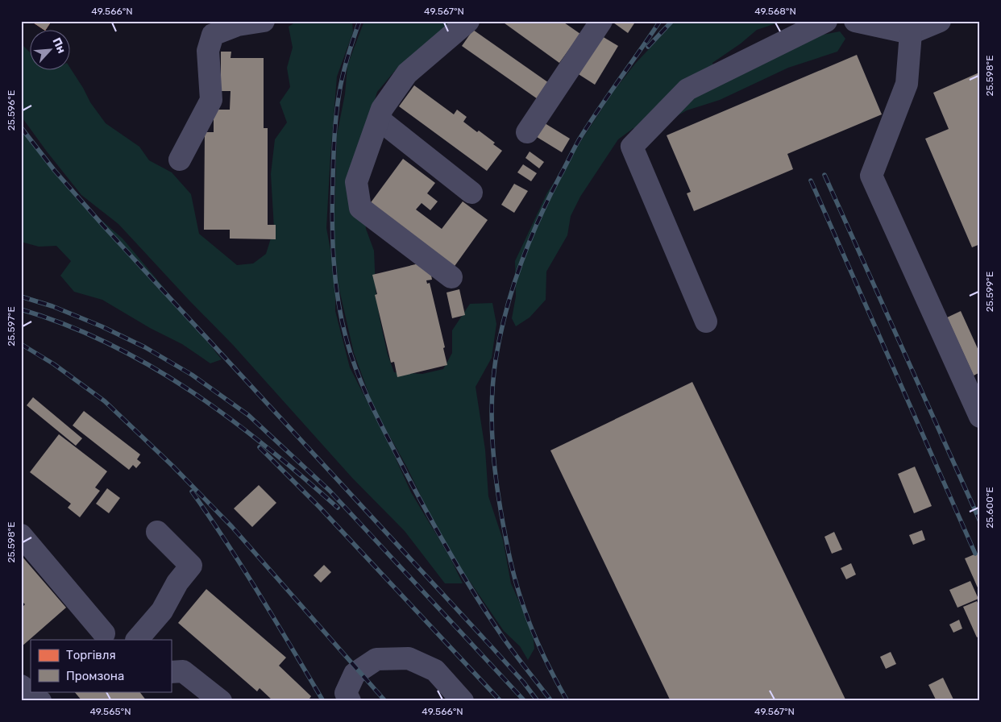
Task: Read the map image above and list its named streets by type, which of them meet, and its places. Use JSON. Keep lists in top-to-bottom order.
{
  "legend": ["Торгівля", "Промзона"],
  "north": "top right",
  "coordinates": [
    "49.566°N",
    "49.567°N",
    "49.568°N",
    "25.598°E",
    "25.596°E",
    "25.599°E",
    "25.597°E",
    "25.600°E",
    "49.565°N"
  ]
}
